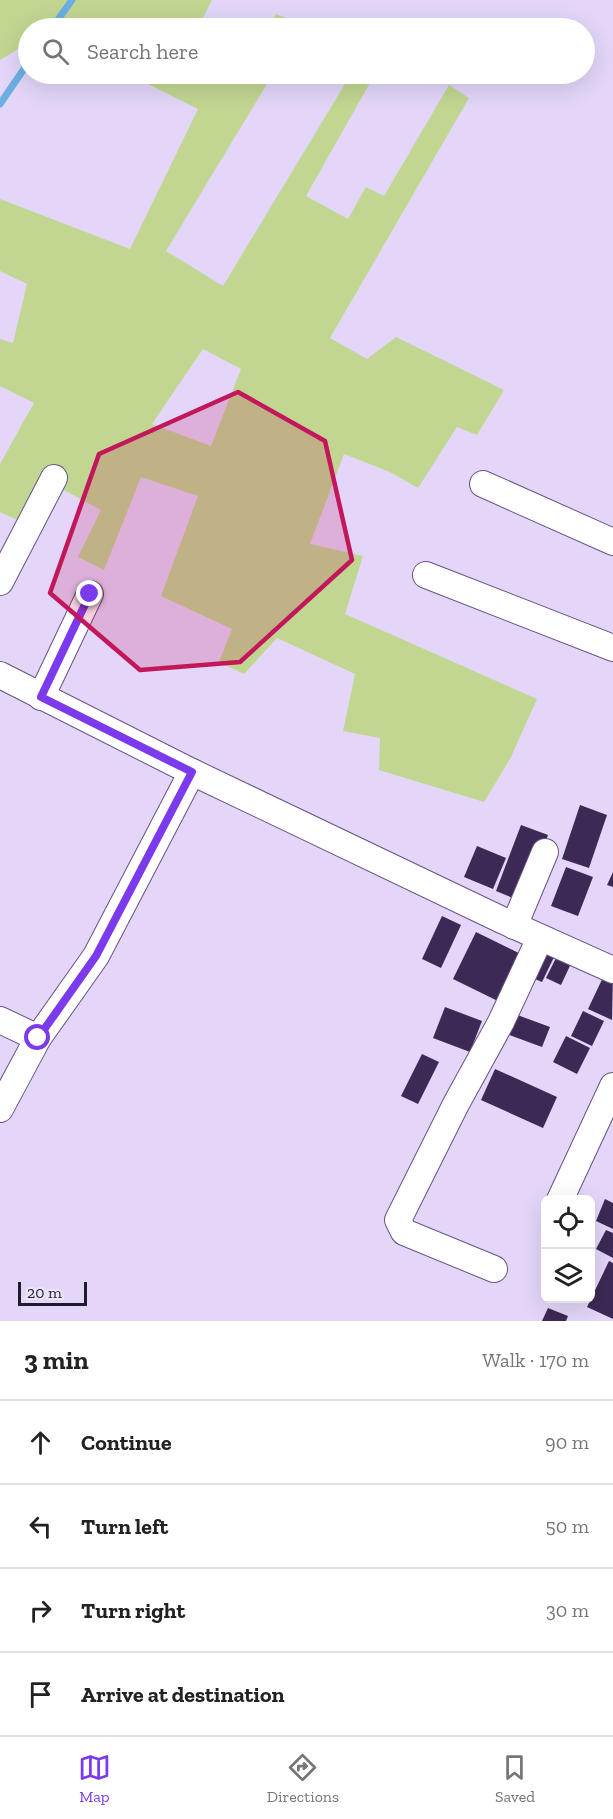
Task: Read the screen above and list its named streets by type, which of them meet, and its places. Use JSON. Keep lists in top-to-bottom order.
{
  "scale_bar": "20 m",
  "page": {
    "search": "Search here",
    "scale": "20 m",
    "heading": ["3 min", "Walk · 170 m"],
    "list": [
      ["Continue", "90 m"],
      ["Turn left", "50 m"],
      ["Turn right", "30 m"],
      "Arrive at destination"
    ],
    "nav": ["Map", "Directions", "Saved"]
  }
}
